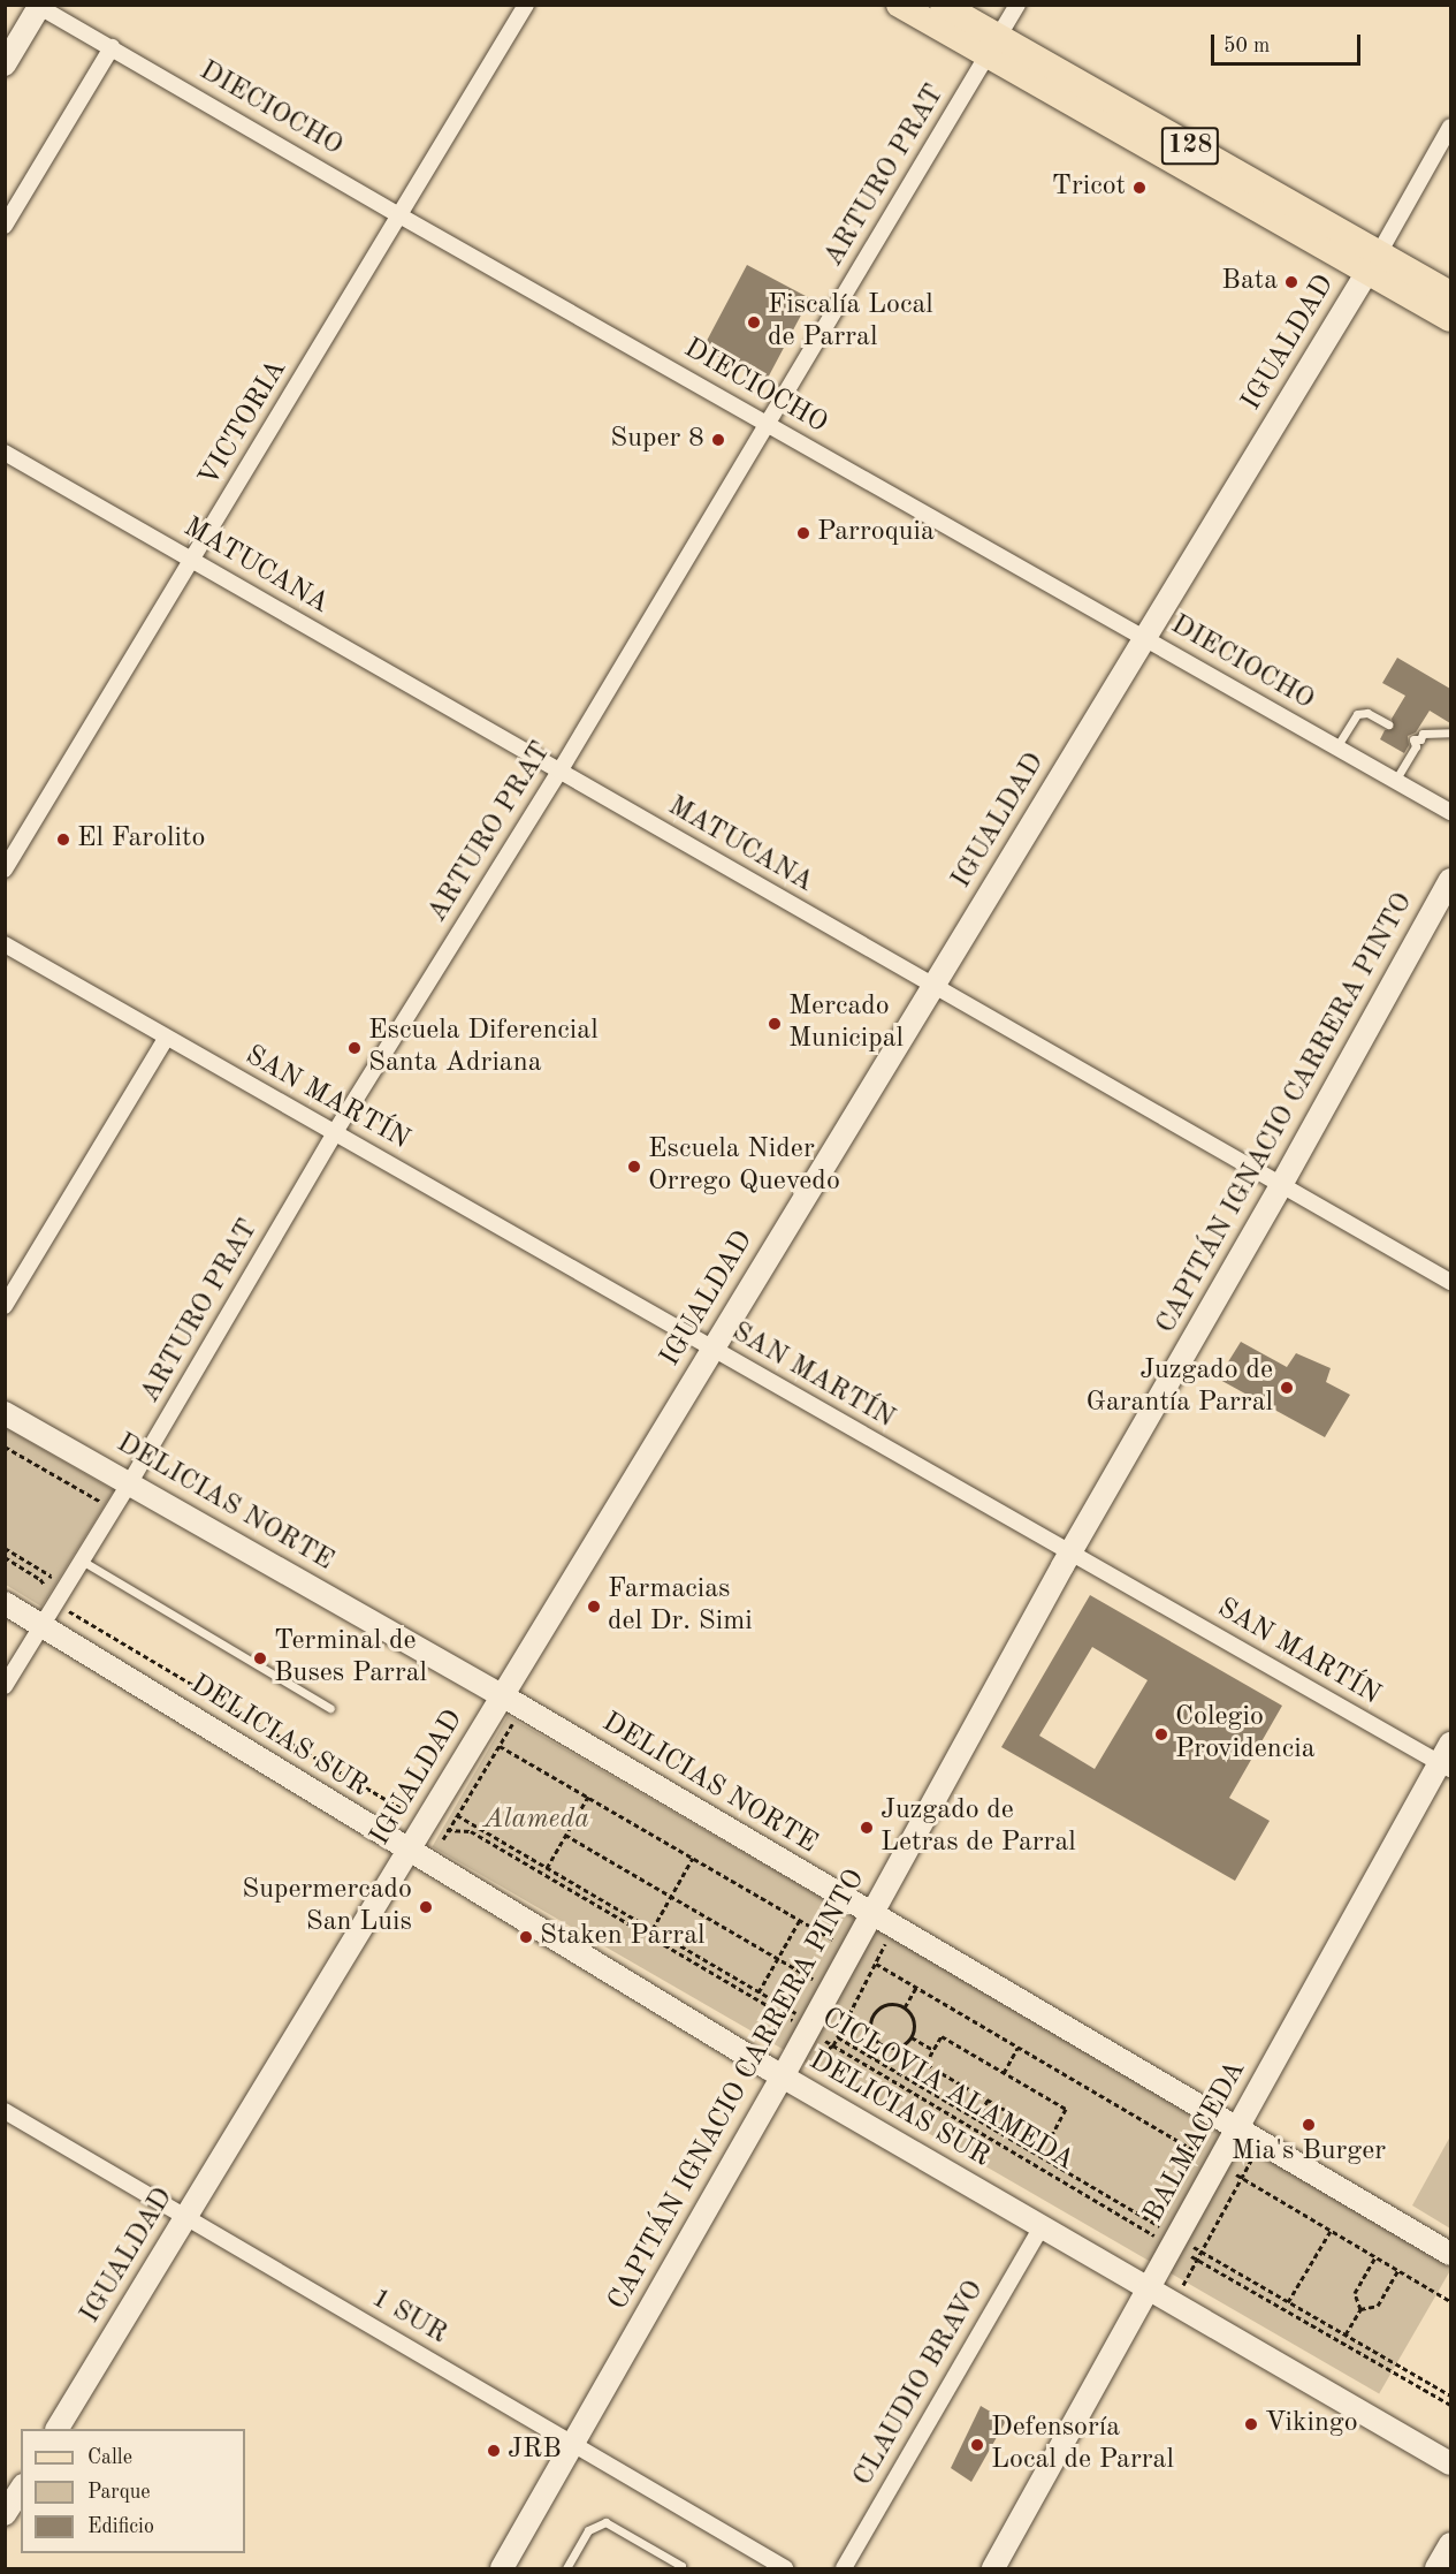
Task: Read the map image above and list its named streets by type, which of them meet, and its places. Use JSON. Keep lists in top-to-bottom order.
{
  "streets": {
    "main road": ["128"],
    "street": [
      "DIECIOCHO",
      "ARTURO PRAT",
      "IGUALDAD",
      "VICTORIA",
      "MATUCANA",
      "SAN MARTÍN",
      "CAPITÁN IGNACIO CARRERA PINTO",
      "DELICIAS NORTE",
      "DELICIAS SUR",
      "BALMACEDA",
      "1 SUR",
      "CLAUDIO BRAVO"
    ],
    "path": ["CICLOVIA ALAMEDA"]
  },
  "crossings": [
    ["DIECIOCHO", "ARTURO PRAT"],
    ["DIECIOCHO", "IGUALDAD"],
    ["DIECIOCHO", "VICTORIA"],
    ["128", "ARTURO PRAT"],
    ["128", "IGUALDAD"],
    ["ARTURO PRAT", "MATUCANA"],
    ["ARTURO PRAT", "SAN MARTÍN"],
    ["ARTURO PRAT", "DELICIAS NORTE"],
    ["ARTURO PRAT", "DELICIAS SUR"],
    ["ARTURO PRAT", "CICLOVIA ALAMEDA"],
    ["IGUALDAD", "MATUCANA"],
    ["IGUALDAD", "SAN MARTÍN"],
    ["IGUALDAD", "DELICIAS NORTE"],
    ["IGUALDAD", "DELICIAS SUR"],
    ["IGUALDAD", "CICLOVIA ALAMEDA"],
    ["IGUALDAD", "1 SUR"],
    ["VICTORIA", "MATUCANA"],
    ["MATUCANA", "CAPITÁN IGNACIO CARRERA PINTO"],
    ["SAN MARTÍN", "CAPITÁN IGNACIO CARRERA PINTO"],
    ["SAN MARTÍN", "BALMACEDA"],
    ["CAPITÁN IGNACIO CARRERA PINTO", "DELICIAS NORTE"],
    ["CAPITÁN IGNACIO CARRERA PINTO", "DELICIAS SUR"],
    ["CAPITÁN IGNACIO CARRERA PINTO", "CICLOVIA ALAMEDA"],
    ["CAPITÁN IGNACIO CARRERA PINTO", "1 SUR"],
    ["DELICIAS NORTE", "BALMACEDA"],
    ["DELICIAS SUR", "CICLOVIA ALAMEDA"],
    ["DELICIAS SUR", "BALMACEDA"],
    ["DELICIAS SUR", "CLAUDIO BRAVO"],
    ["CICLOVIA ALAMEDA", "BALMACEDA"]
  ],
  "parks": ["Alameda"],
  "places": [
    "Tricot",
    "Bata",
    "Fiscalía Local de Parral",
    "Super 8",
    "Parroquia",
    "El Farolito",
    "Mercado Municipal",
    "Escuela Diferencial Santa Adriana",
    "Escuela Nider Orrego Quevedo",
    "Juzgado de Garantía Parral",
    "Farmacias del Dr. Simi",
    "Terminal de Buses Parral",
    "Colegio Providencia",
    "Juzgado de Letras de Parral",
    "Supermercado San Luis",
    "Staken Parral",
    "Mia's Burger",
    "Vikingo",
    "Defensoría Local de Parral",
    "JRB"
  ],
  "legend": ["Calle", "Parque", "Edificio"],
  "scale_bar": "50 m"
}
